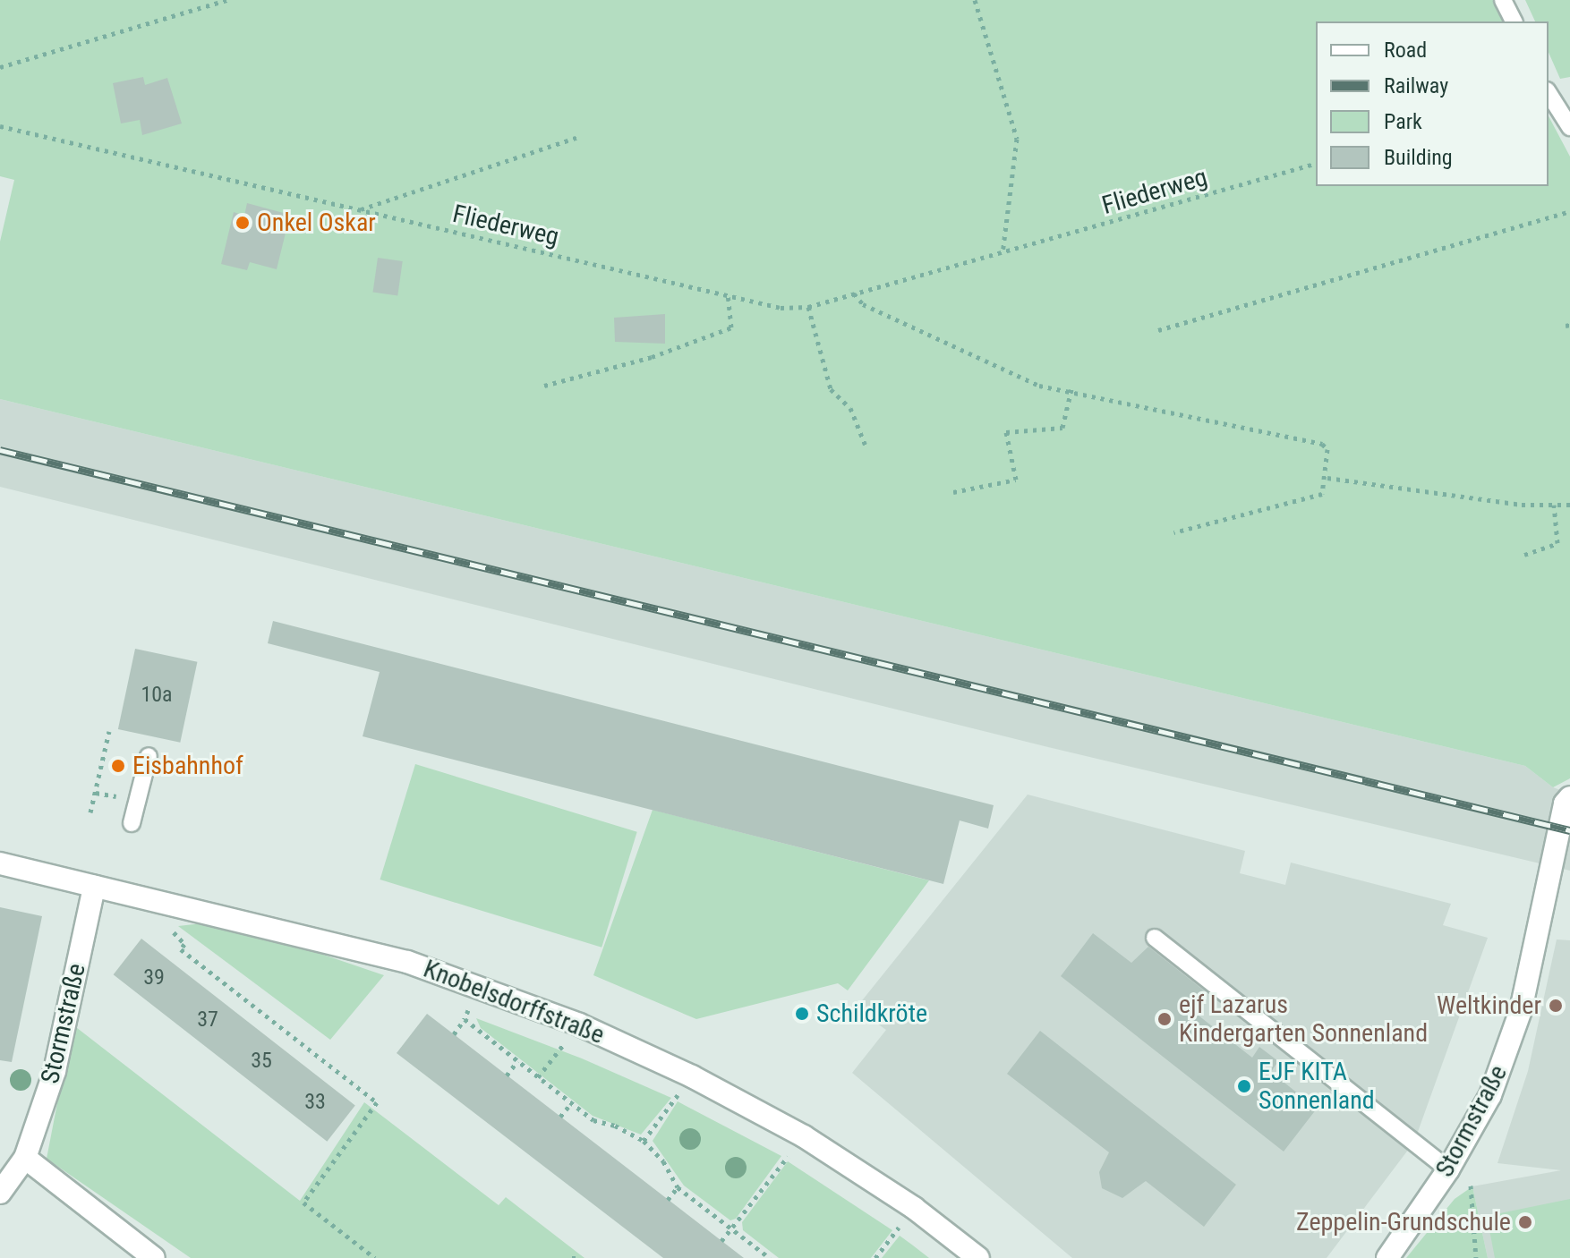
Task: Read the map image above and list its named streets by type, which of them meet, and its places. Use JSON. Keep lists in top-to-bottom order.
{
  "streets": {
    "street": ["Knobelsdorffstraße", "Stormstraße"],
    "path": ["Fliederweg"]
  },
  "crossings": [
    ["Knobelsdorffstraße", "Stormstraße"]
  ],
  "places": [
    "Onkel Oskar",
    "Eisbahnhof",
    "Weltkinder",
    "Schildkröte",
    "ejf Lazarus Kindergarten Sonnenland",
    "EJF KITA Sonnenland",
    "Zeppelin-Grundschule"
  ],
  "house_numbers": [
    "10a",
    "39",
    "37",
    "35",
    "33"
  ],
  "legend": [
    "Road",
    "Railway",
    "Park",
    "Building"
  ]
}
